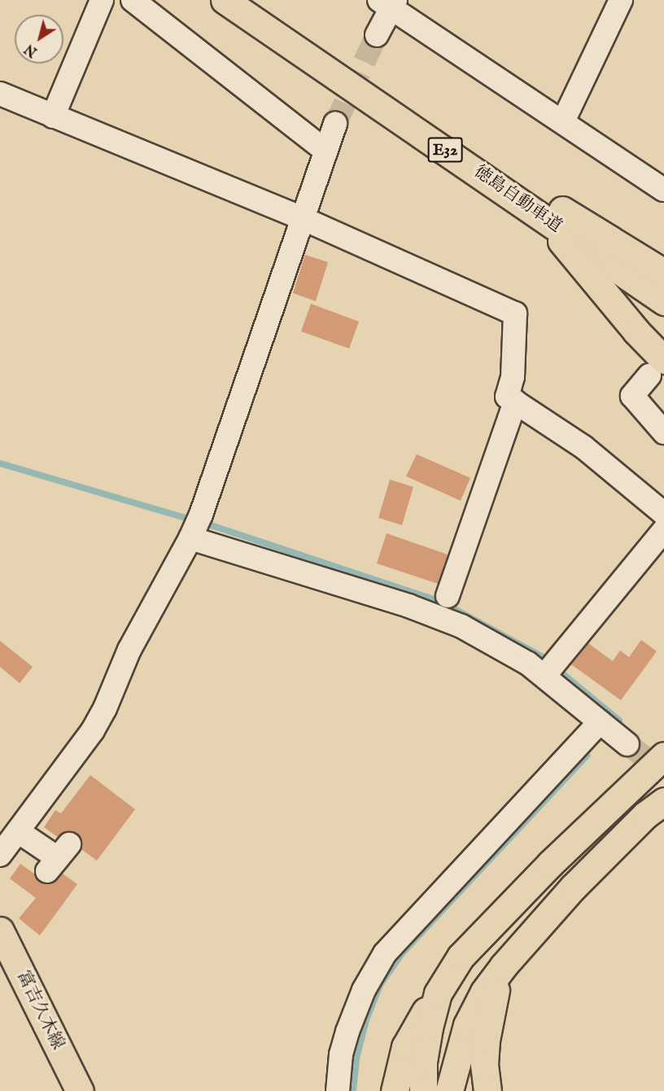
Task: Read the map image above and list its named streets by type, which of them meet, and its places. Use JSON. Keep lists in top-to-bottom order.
{
  "streets": {
    "main road": ["E32", "徳島自動車道", "富吉久木線"]
  },
  "north": "bottom left"
}
